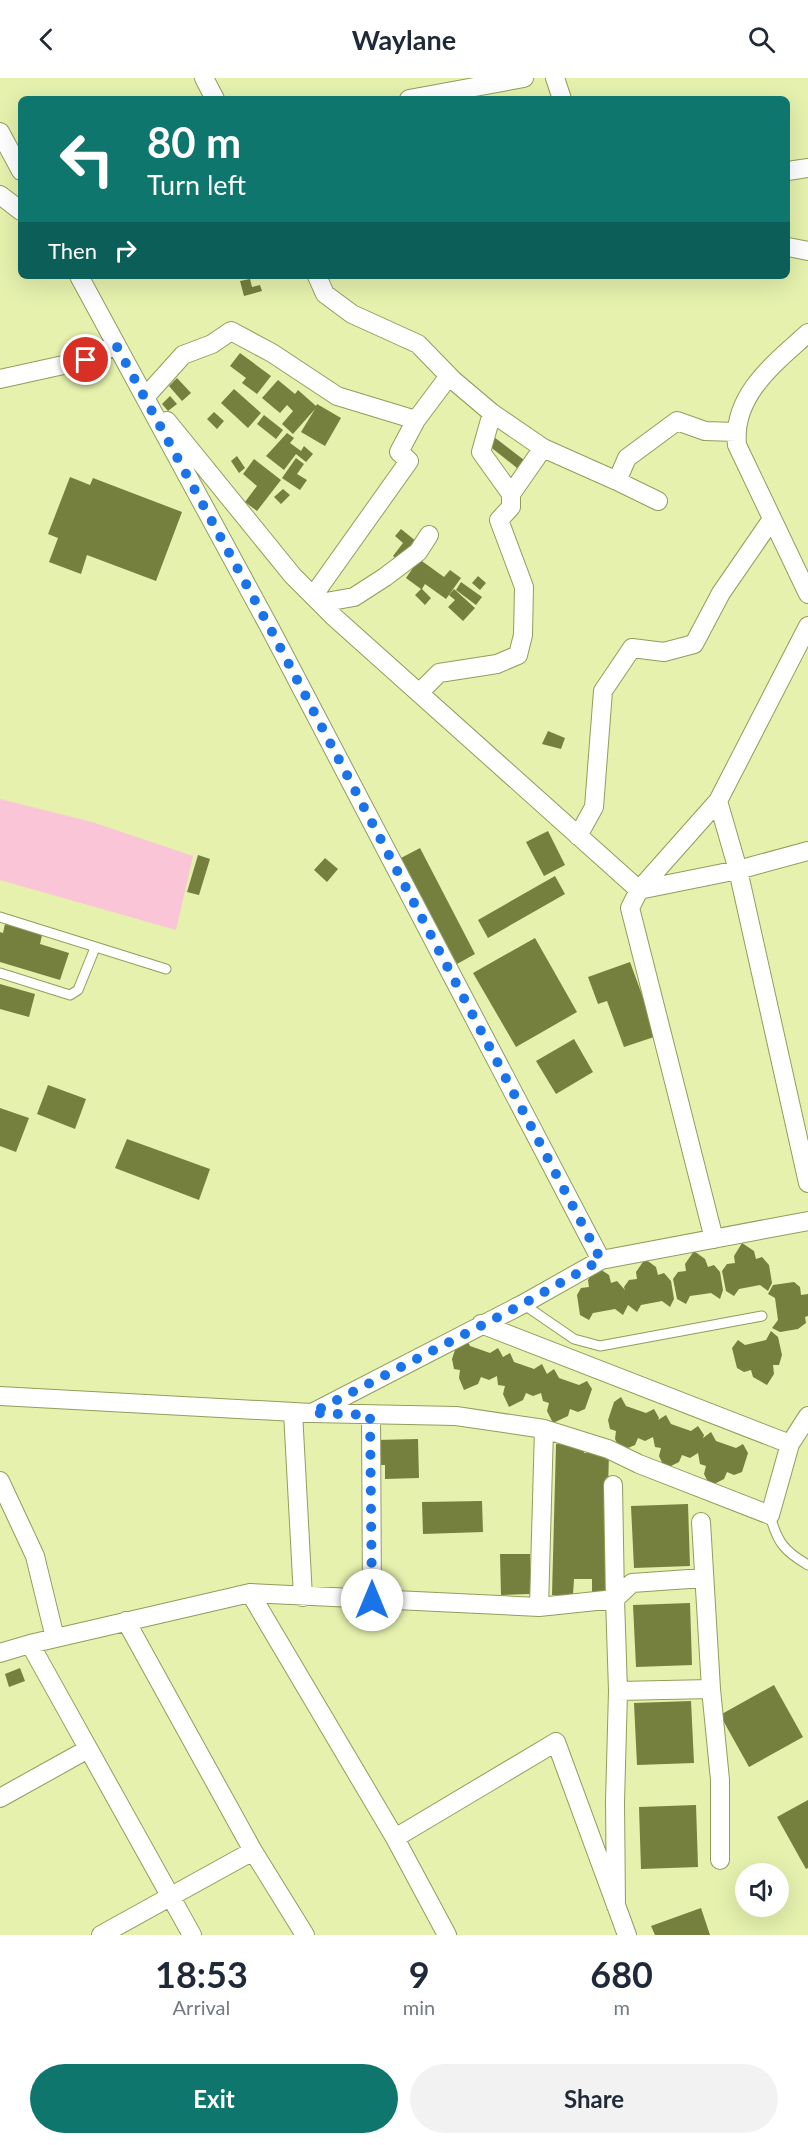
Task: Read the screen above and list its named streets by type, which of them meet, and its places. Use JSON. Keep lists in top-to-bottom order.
{
  "page": {
    "header": "Waylane",
    "turn": ["80 m", "Turn left"],
    "then": "Then",
    "eta": [
      "18:53",
      "Arrival",
      "9",
      "min",
      "680",
      "m"
    ],
    "buttons": ["Exit", "Share"]
  }
}
